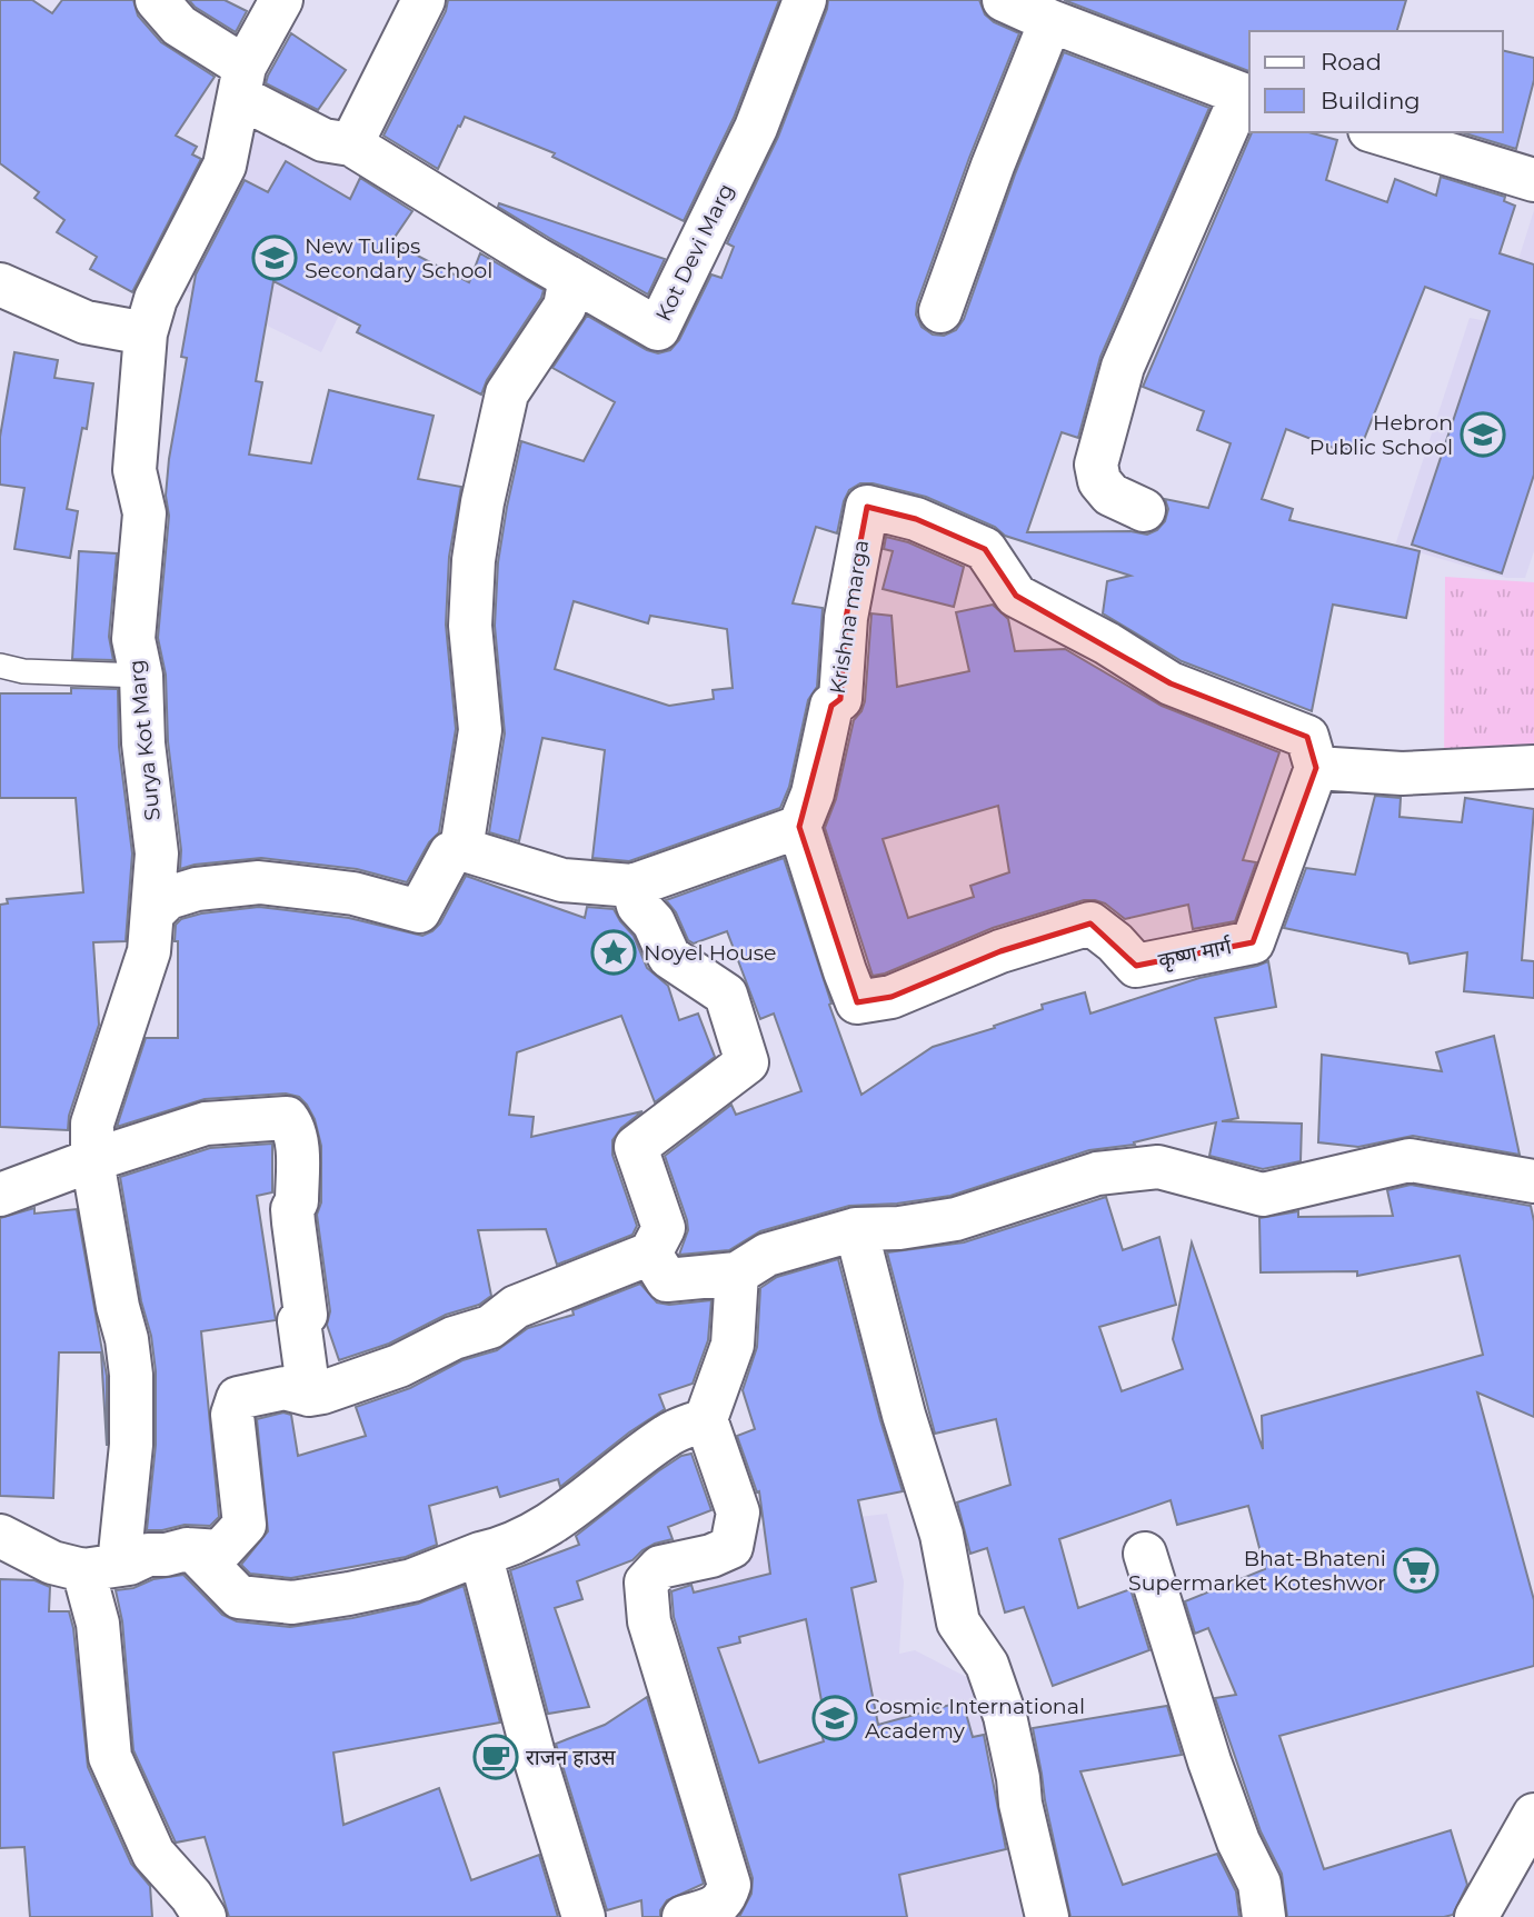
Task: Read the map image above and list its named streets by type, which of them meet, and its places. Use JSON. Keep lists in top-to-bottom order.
{
  "streets": {
    "street": [
      "Kot Devi Marg",
      "Krishna marga",
      "Surya Kot Marg",
      "कृष्ण मार्ग"
    ]
  },
  "crossings": [
    ["Kot Devi Marg", "Surya Kot Marg"],
    ["Krishna marga", "कृष्ण मार्ग"]
  ],
  "places": {
    "school or university": ["New Tulips Secondary School", "Hebron Public School", "Cosmic International Academy"],
    "place": ["Noyel House"],
    "supermarket": ["Bhat-Bhateni Supermarket Koteshwor"],
    "cafe": ["राजन हाउस"]
  },
  "legend": ["Road", "Building"]
}
